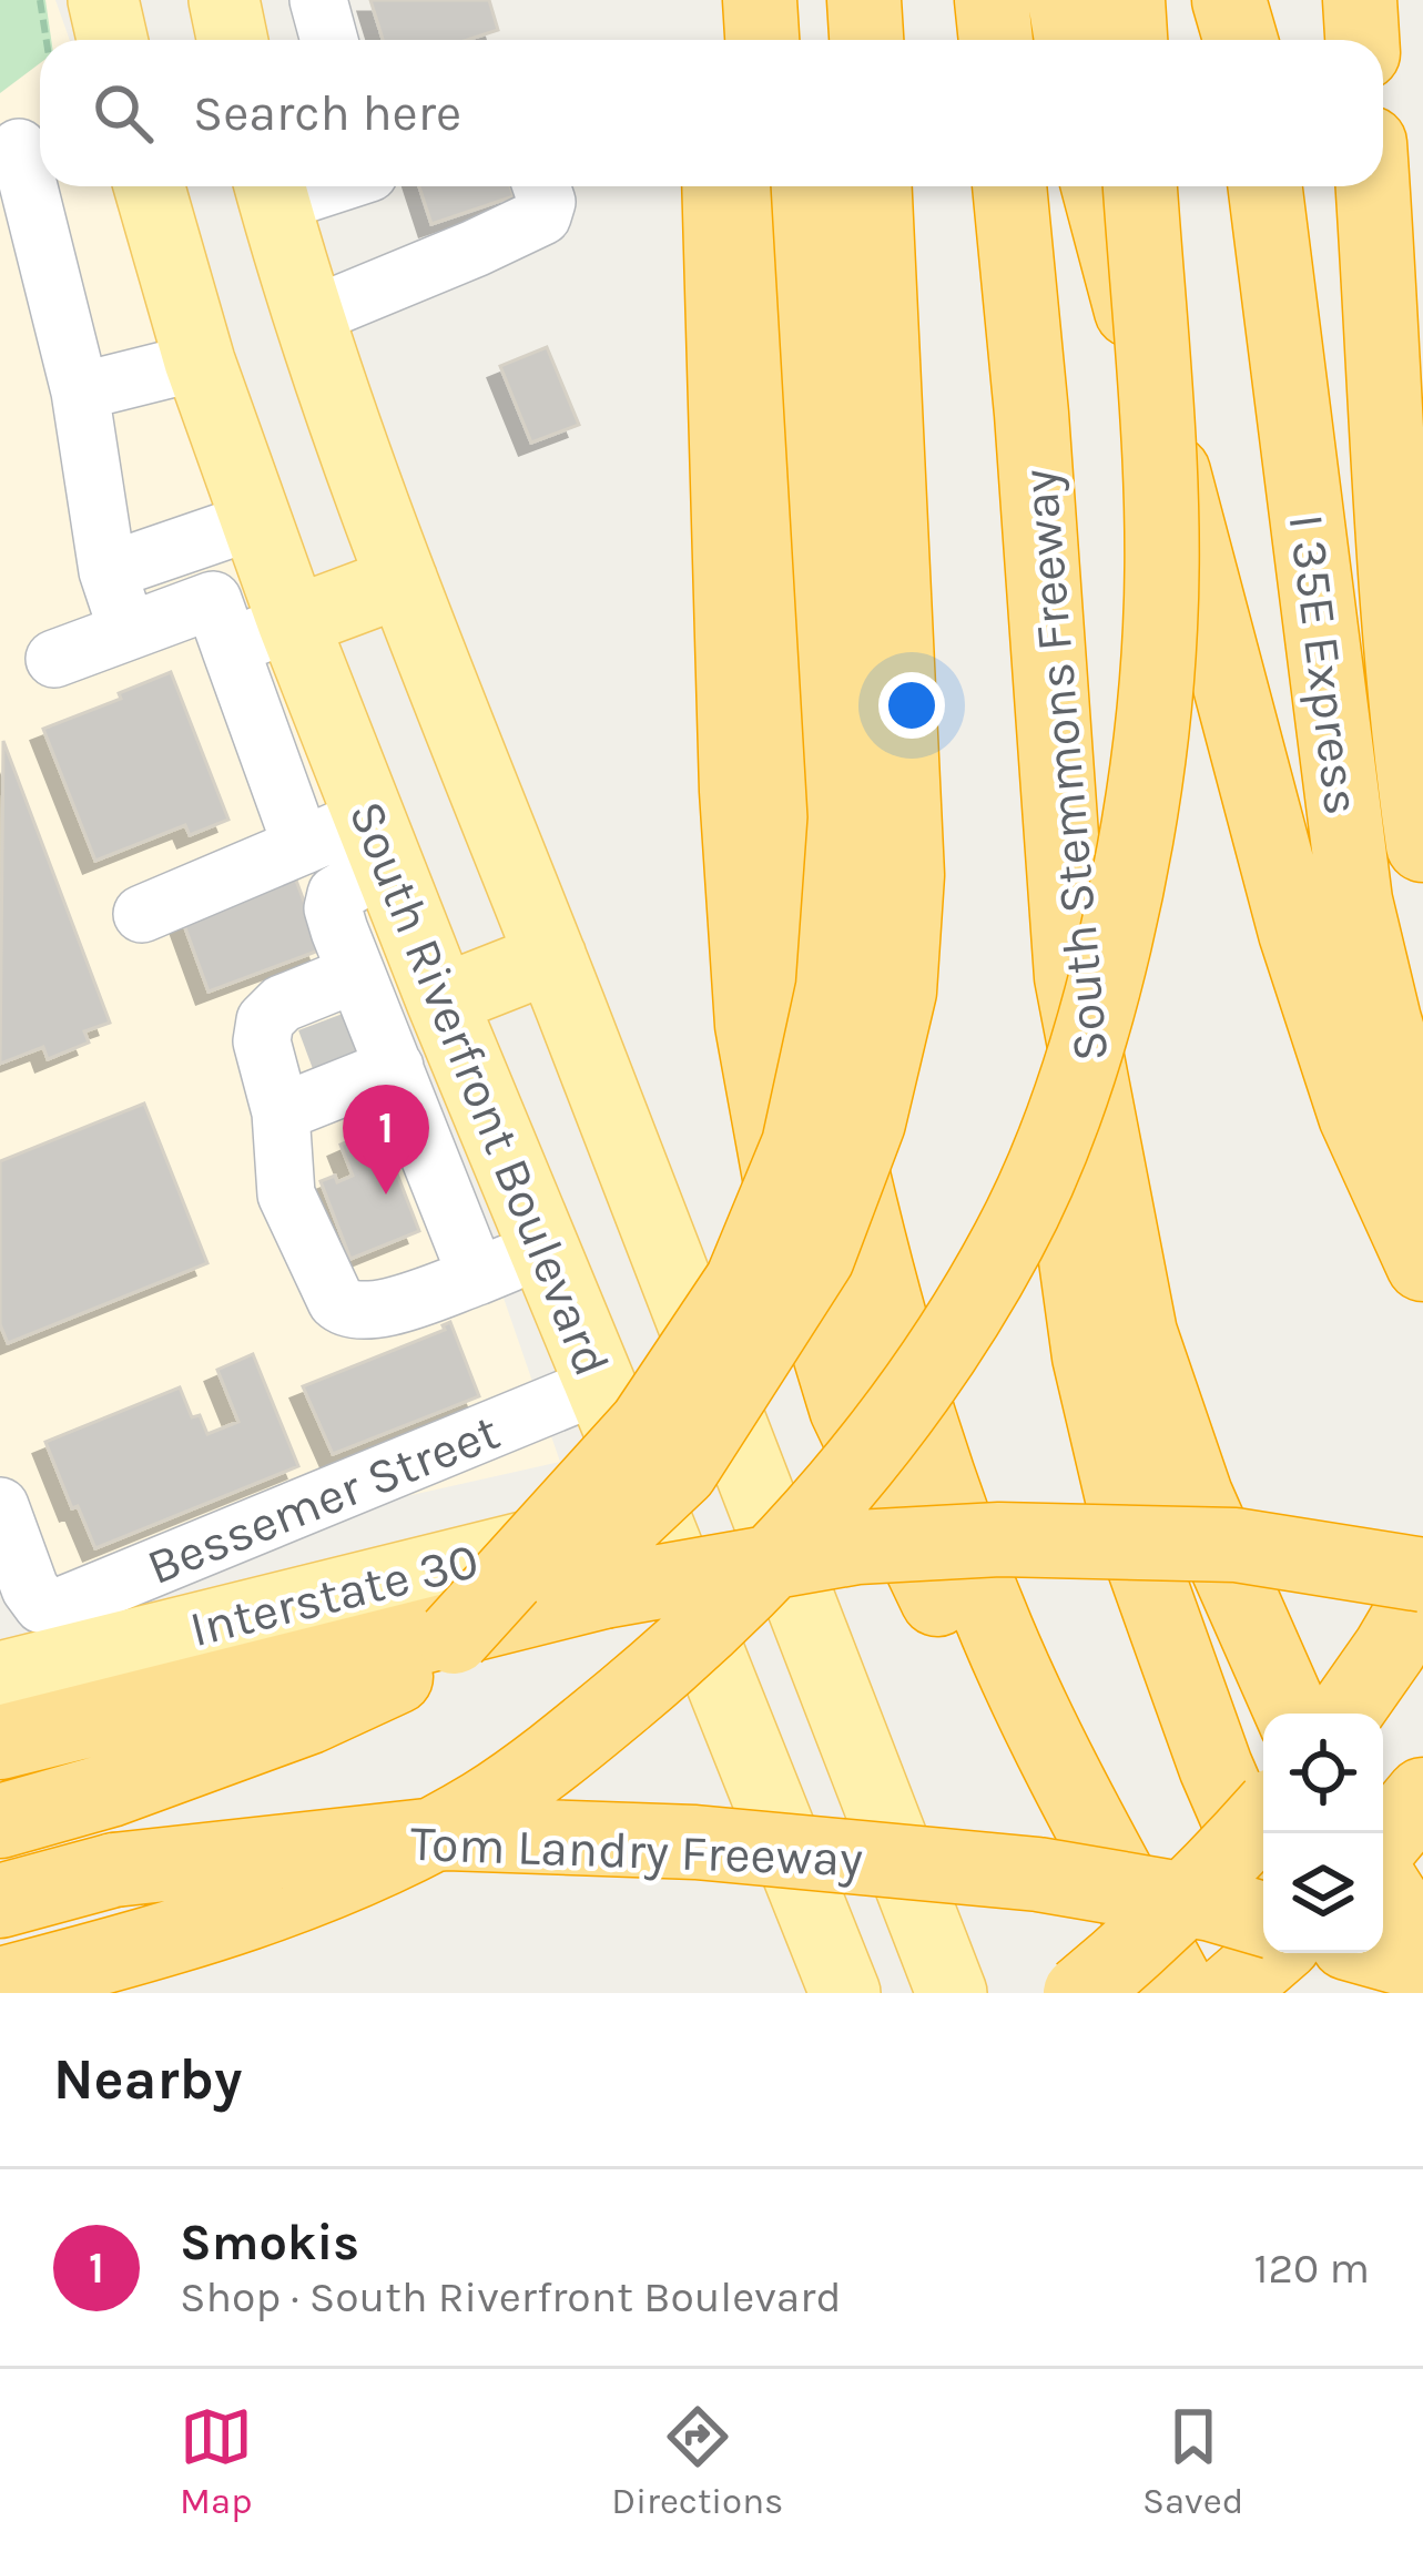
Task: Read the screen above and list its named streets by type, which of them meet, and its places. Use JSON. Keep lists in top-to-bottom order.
{
  "streets": {
    "highway": ["I 35E Express", "South Stemmons Freeway", "Tom Landry Freeway"],
    "main road": ["South Riverfront Boulevard", "Interstate 30"],
    "street": ["Bessemer Street"]
  },
  "crossings": [
    ["South Riverfront Boulevard", "Bessemer Street"],
    ["South Riverfront Boulevard", "Interstate 30"]
  ],
  "page": {
    "search": "Search here",
    "pins": "1",
    "heading": "Nearby",
    "list": [
      {
        "mark": "1",
        "name": "Smokis",
        "note": "Shop · South Riverfront Boulevard",
        "value": "120 m"
      }
    ],
    "nav": ["Map", "Directions", "Saved"]
  }
}
